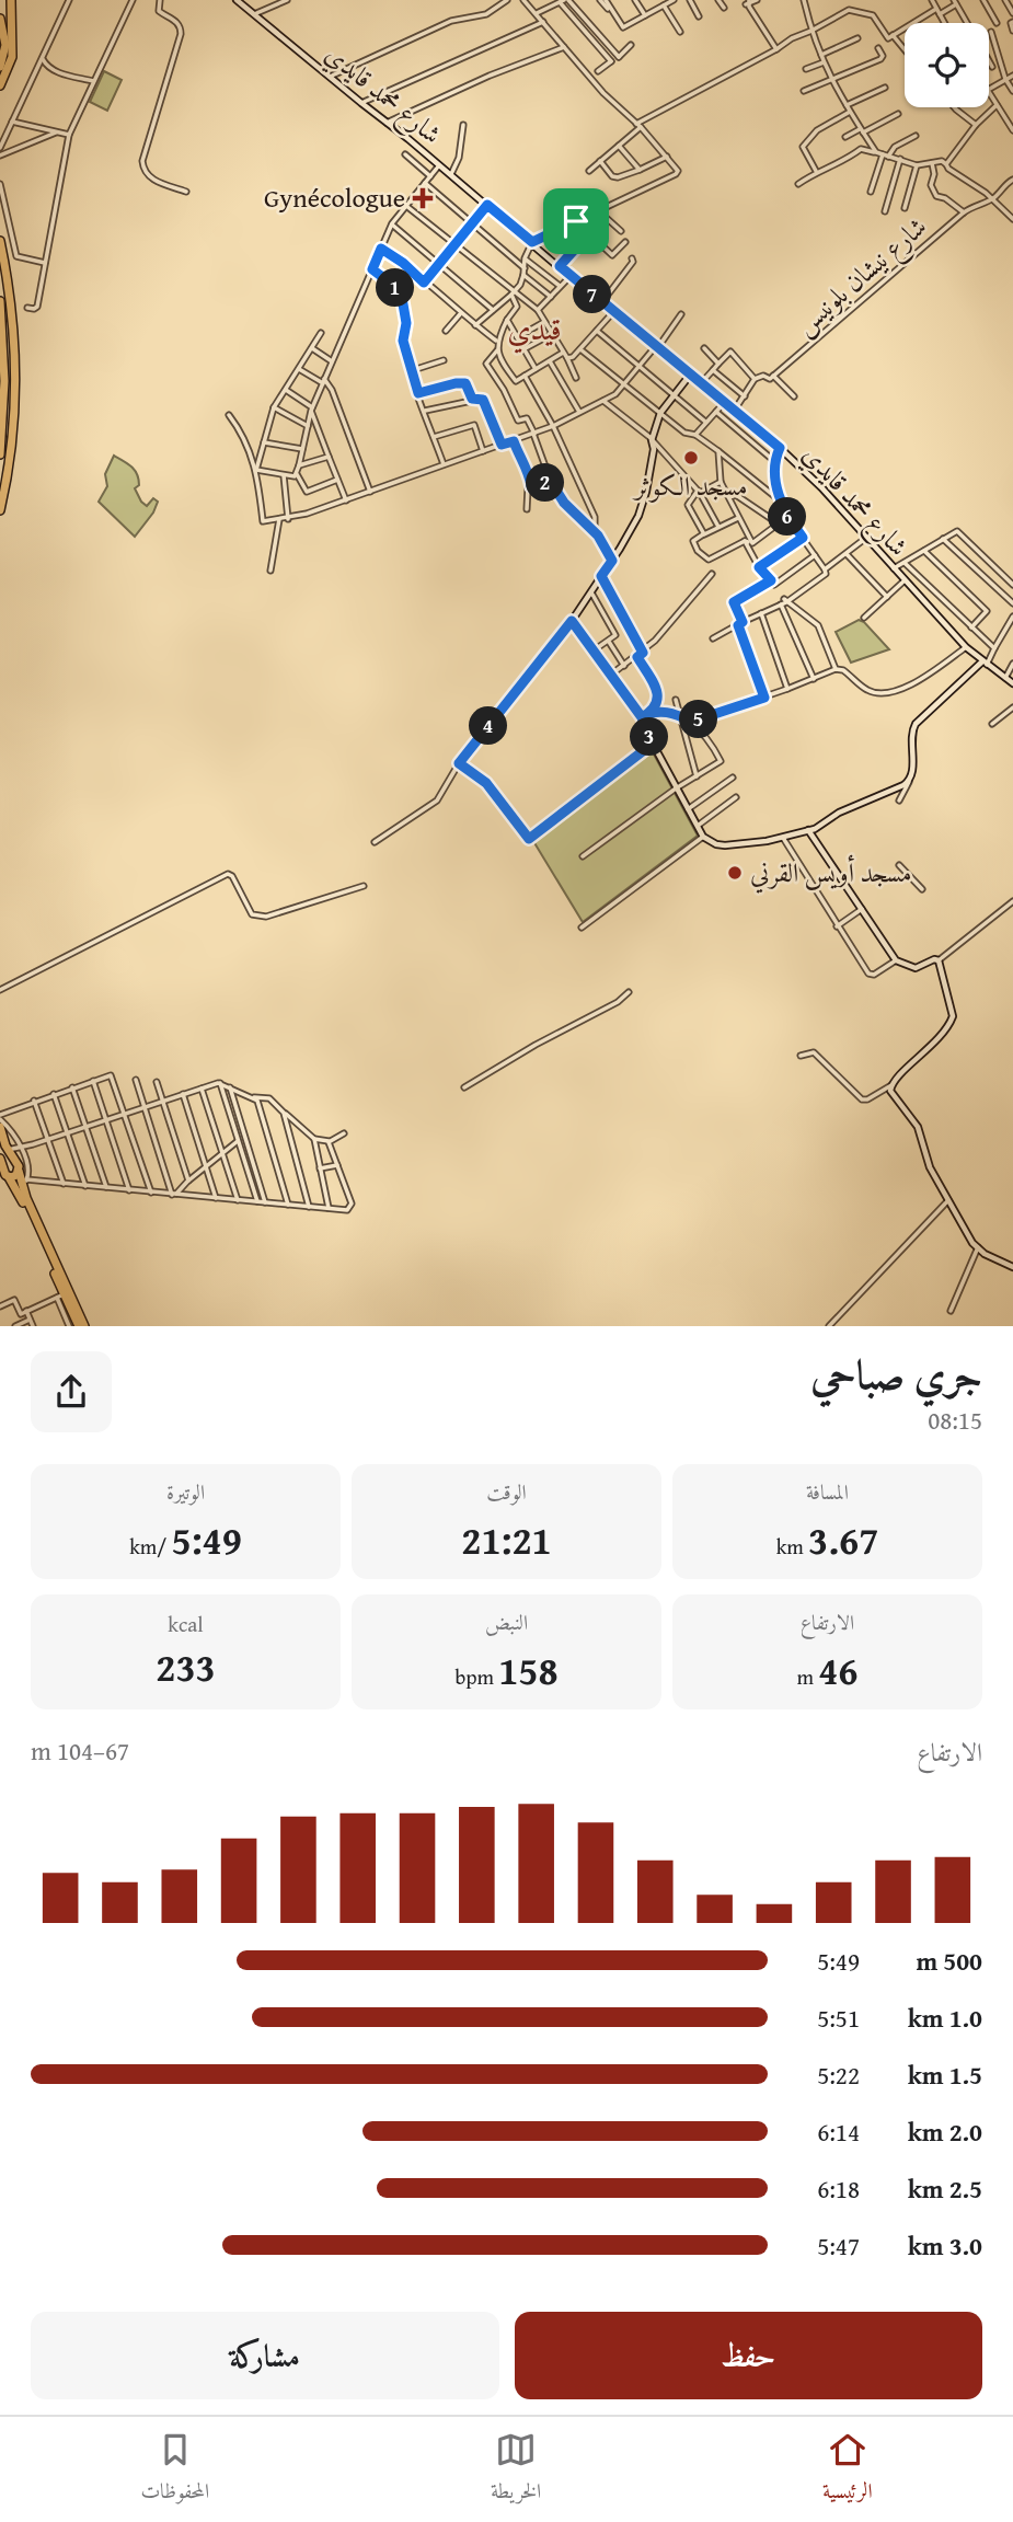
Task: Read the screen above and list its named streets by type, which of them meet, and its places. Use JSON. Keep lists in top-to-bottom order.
{
  "streets": {
    "main road": ["شارع محمد قايدي"],
    "street": ["شارع نيشان بلونيس"]
  },
  "districts": ["قيدي"],
  "places": {
    "health": ["Gynécologue"],
    "other": ["مسجد الكوثر", "مسجد أويس القرني"]
  },
  "page": {
    "pins": [
      "1",
      "7",
      "2",
      "6",
      "5",
      "4",
      "3"
    ],
    "heading": ["جري صباحي", "08:15"],
    "stats": [
      ["المسافة", "3.67 km"],
      ["الوقت", "21:21"],
      ["الوتيرة", "5:49 /km"],
      ["الارتفاع", "46 m"],
      ["النبض", "158 bpm"],
      ["kcal", "233"]
    ],
    "chart": ["الارتفاع", "67–104 m"],
    "list": [
      {
        "name": "500 m",
        "note": "5:49"
      },
      {
        "name": "1.0 km",
        "note": "5:51"
      },
      {
        "name": "1.5 km",
        "note": "5:22"
      },
      {
        "name": "2.0 km",
        "note": "6:14"
      },
      {
        "name": "2.5 km",
        "note": "6:18"
      },
      {
        "name": "3.0 km",
        "note": "5:47"
      }
    ],
    "buttons": ["حفظ", "مشاركة"],
    "tabs": ["الرئيسية", "الخريطة", "المحفوظات"]
  }
}
